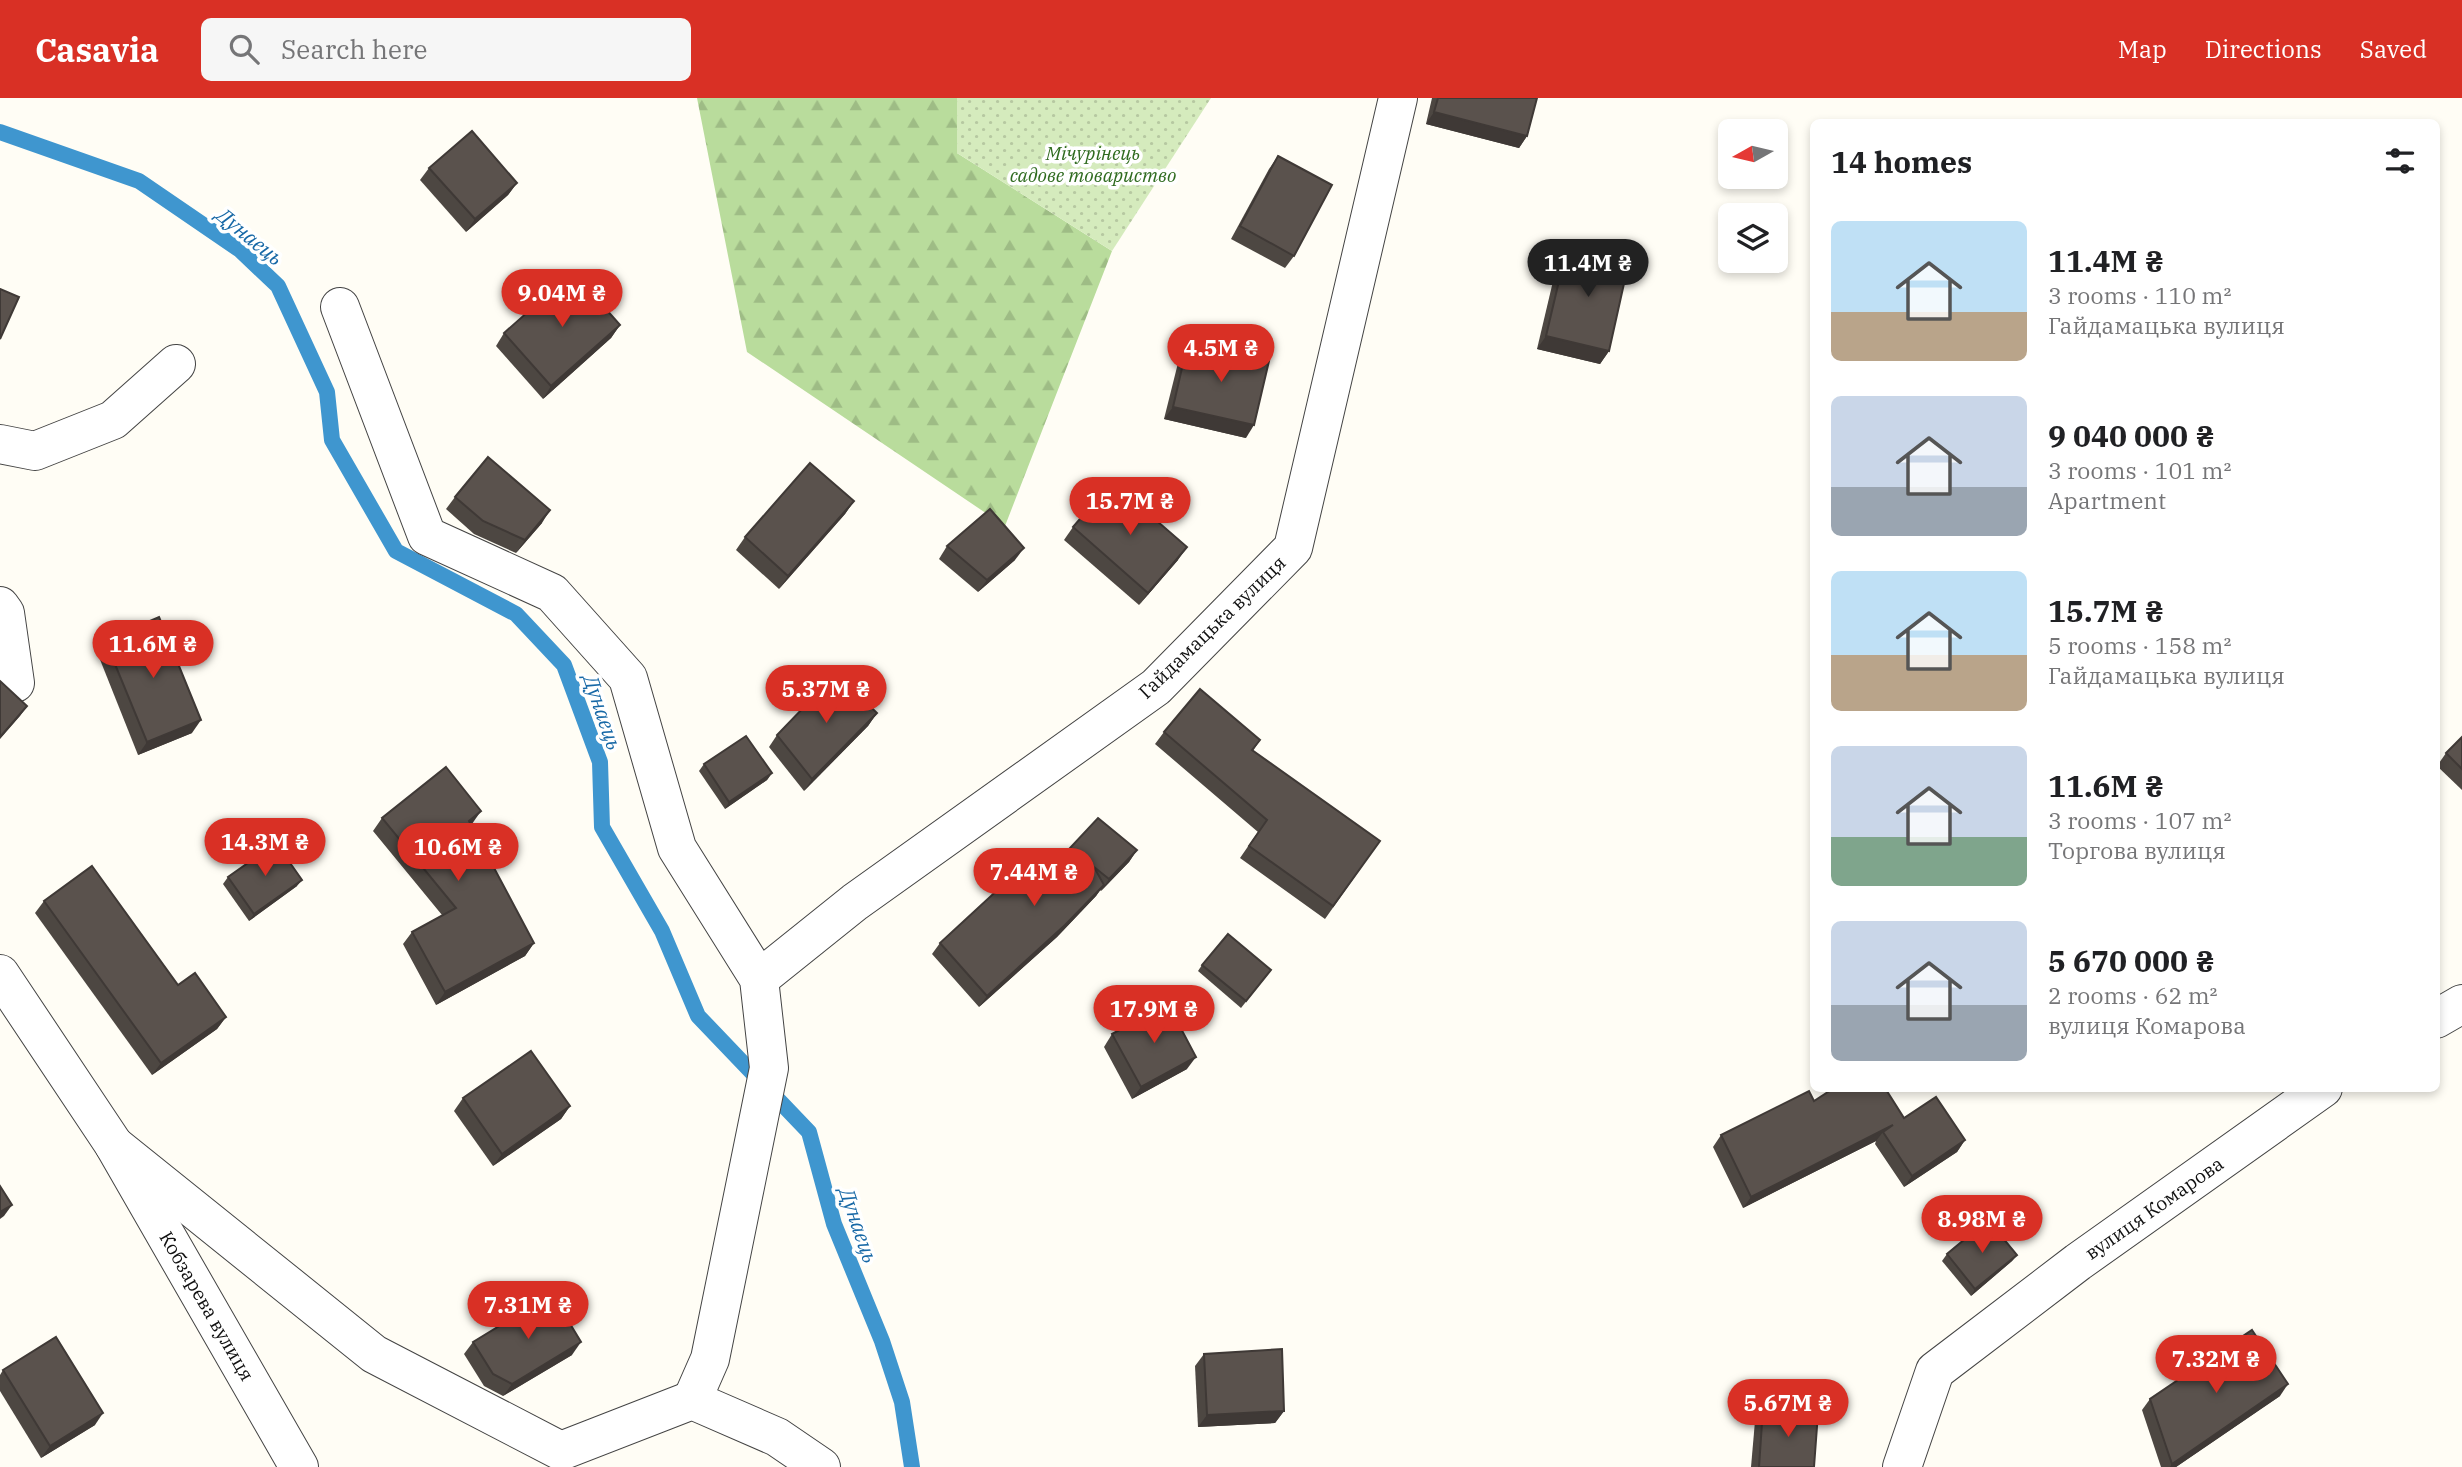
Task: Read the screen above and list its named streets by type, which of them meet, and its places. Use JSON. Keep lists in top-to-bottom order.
{
  "streets": {
    "street": ["Гайдамацька вулиця", "вулиця Комарова", "Кобзарева вулиця"]
  },
  "water": ["Дунаець"],
  "parks": ["Мічурінець садове товариство"],
  "north": "left",
  "page": {
    "header": "Casavia",
    "search": "Search here",
    "nav": ["Map", "Directions", "Saved"],
    "heading": "14 homes",
    "list": [
      {
        "name": "11.4M ₴",
        "note": "3 rooms · 110 m² · Гайдамацька вулиця"
      },
      {
        "name": "9 040 000 ₴",
        "note": "3 rooms · 101 m² · Apartment"
      },
      {
        "name": "15.7M ₴",
        "note": "5 rooms · 158 m² · Гайдамацька вулиця"
      },
      {
        "name": "11.6M ₴",
        "note": "3 rooms · 107 m² · Торгова вулиця"
      },
      {
        "name": "5 670 000 ₴",
        "note": "2 rooms · 62 m² · вулиця Комарова"
      }
    ],
    "price": [
      "11.4M ₴",
      "9.04M ₴",
      "4.5M ₴",
      "15.7M ₴",
      "11.6M ₴",
      "5.37M ₴",
      "14.3M ₴",
      "10.6M ₴",
      "7.44M ₴",
      "17.9M ₴",
      "8.98M ₴",
      "7.31M ₴",
      "7.32M ₴",
      "5.67M ₴"
    ]
  }
}
